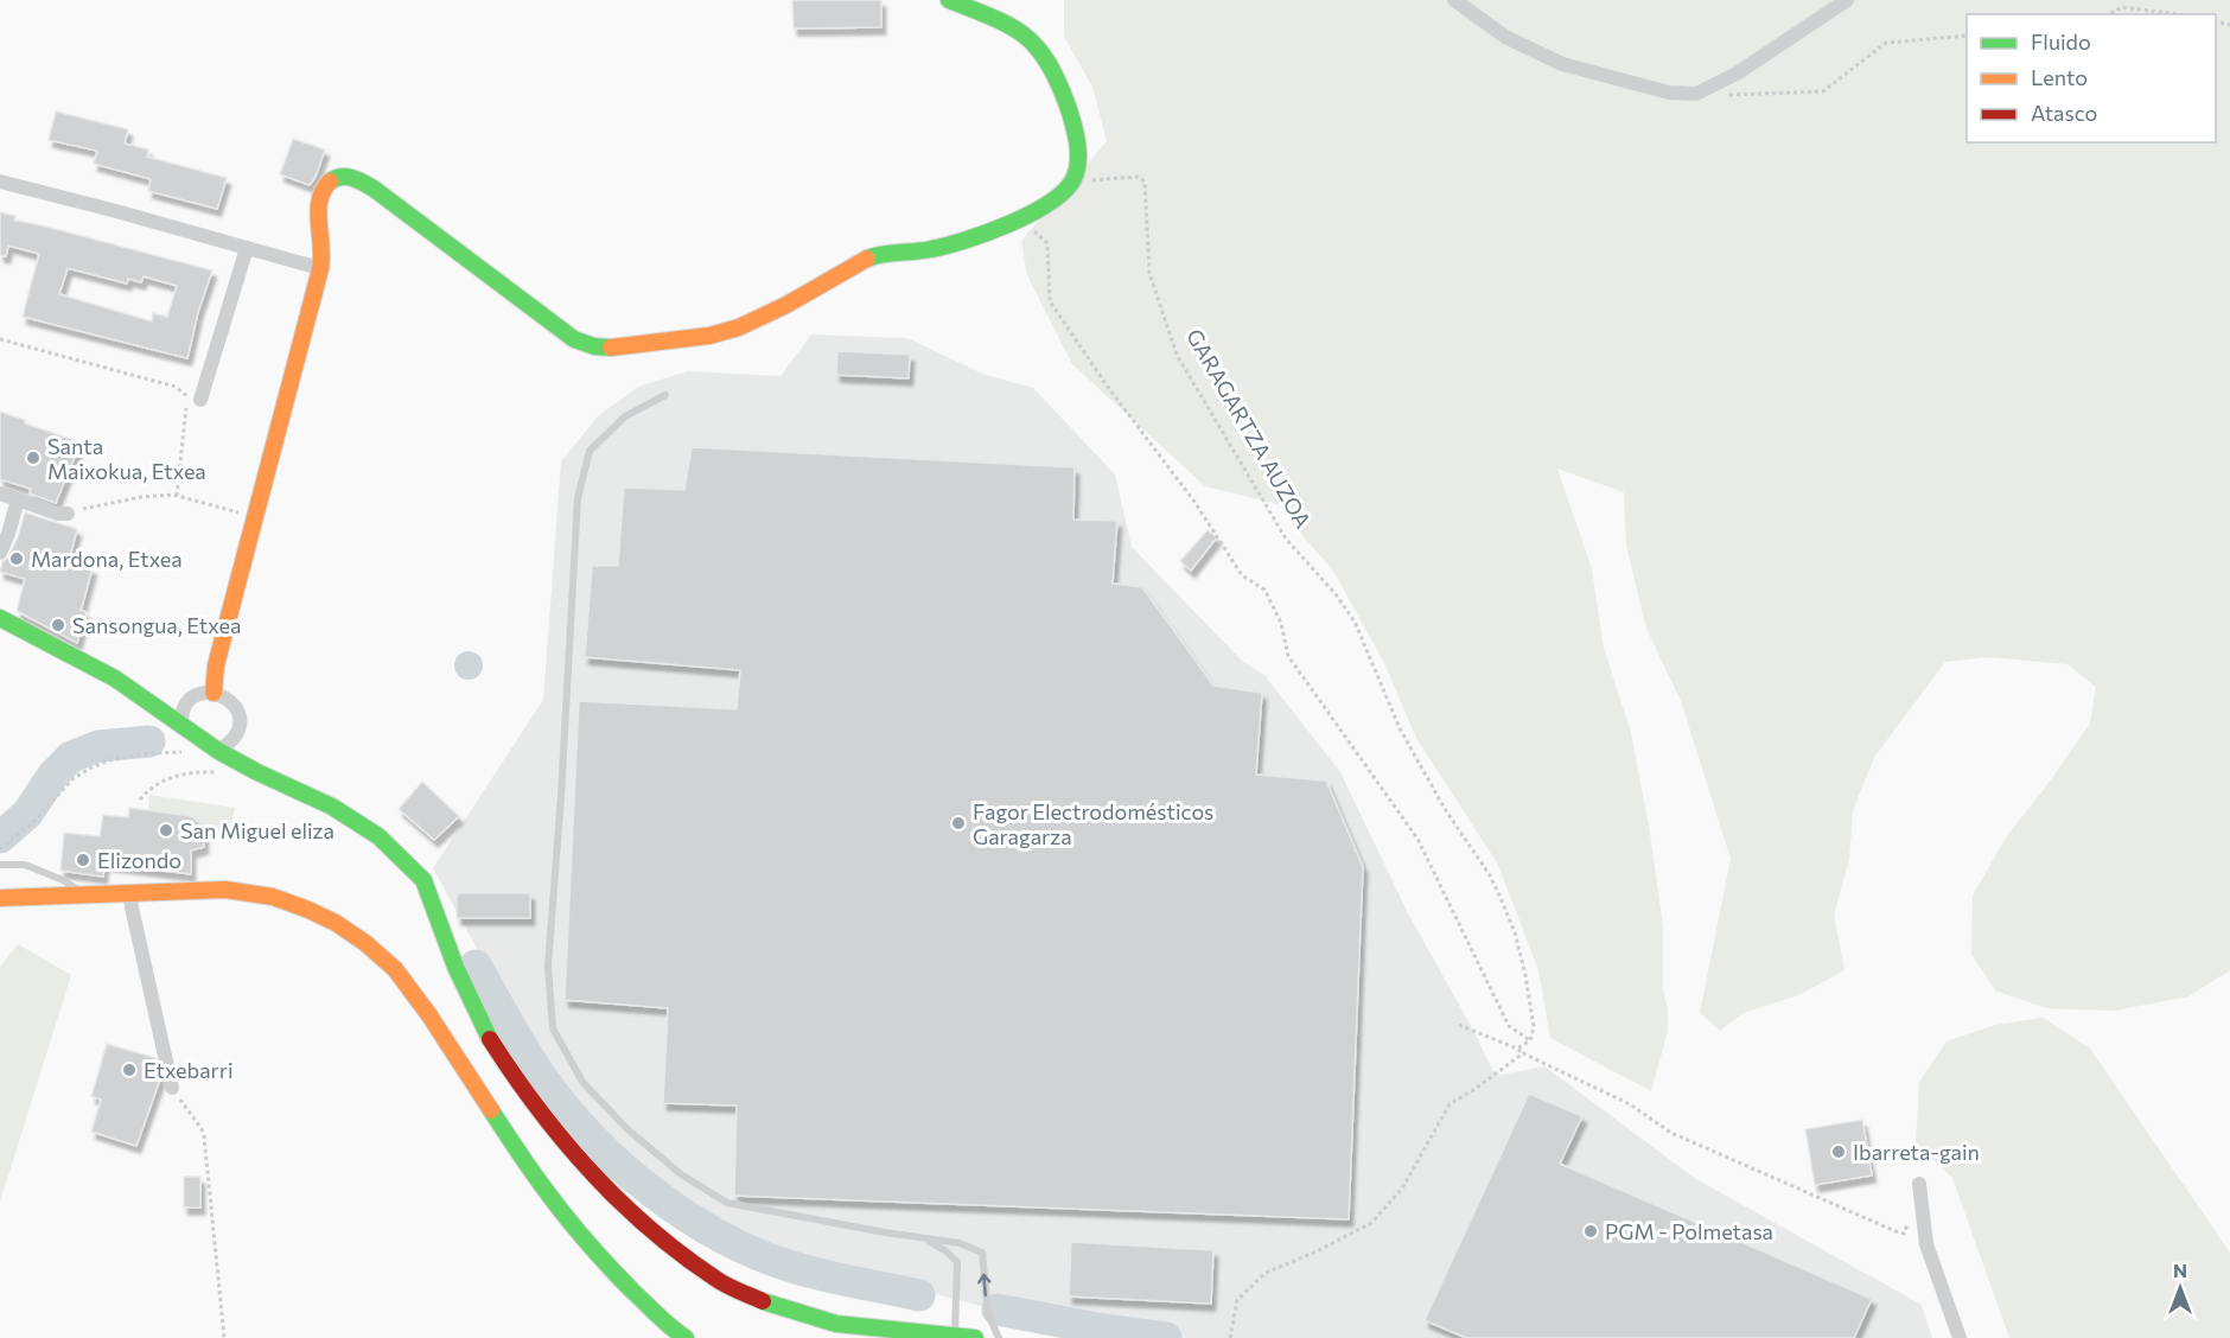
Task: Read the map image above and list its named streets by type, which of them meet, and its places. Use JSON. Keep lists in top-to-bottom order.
{
  "streets": {
    "path": ["GARAGARTZA AUZOA"]
  },
  "places": [
    "Santa Maixokua, Etxea",
    "Mardona, Etxea",
    "Sansongua, Etxea",
    "Fagor Electrodomésticos Garagarza",
    "San Miguel eliza",
    "Elizondo",
    "Etxebarri",
    "Ibarreta-gain",
    "PGM - Polmetasa"
  ],
  "legend": ["Fluido", "Lento", "Atasco"],
  "north": "top"
}
